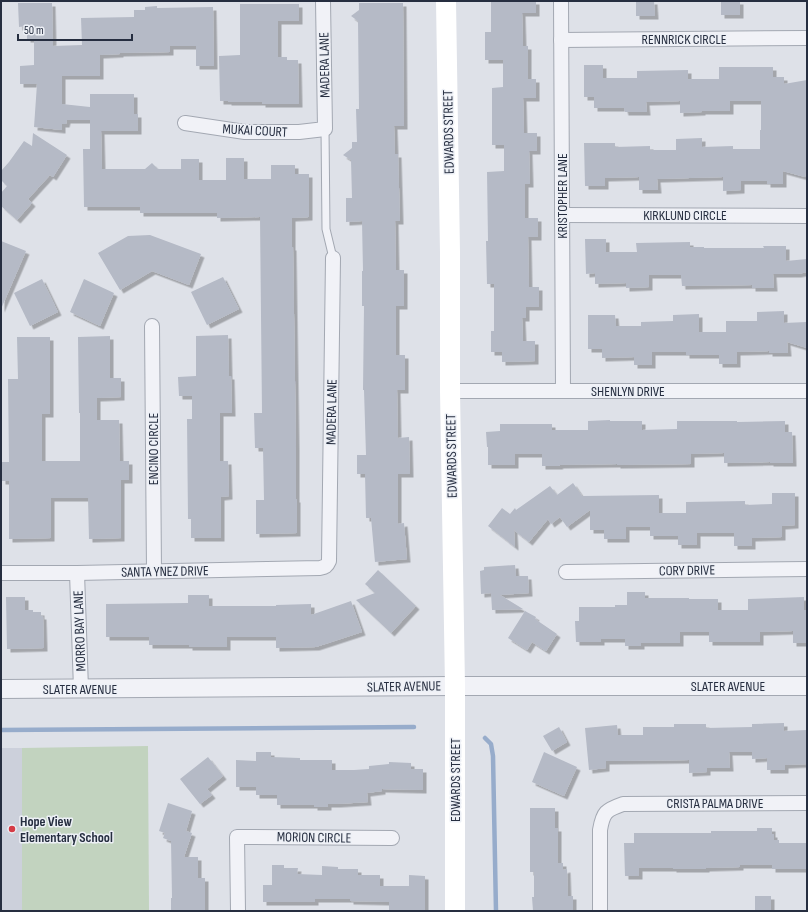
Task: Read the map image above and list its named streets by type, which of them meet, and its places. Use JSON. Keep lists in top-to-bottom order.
{
  "streets": {
    "main road": ["EDWARDS STREET"],
    "street": [
      "RENNRICK CIRCLE",
      "MADERA LANE",
      "MUKAI COURT",
      "KRISTOPHER LANE",
      "KIRKLUND CIRCLE",
      "SHENLYN DRIVE",
      "ENCINO CIRCLE",
      "CORY DRIVE",
      "SANTA YNEZ DRIVE",
      "MORRO BAY LANE",
      "SLATER AVENUE",
      "CRISTA PALMA DRIVE",
      "MORION CIRCLE"
    ]
  },
  "crossings": [
    ["RENNRICK CIRCLE", "KRISTOPHER LANE"],
    ["MADERA LANE", "MUKAI COURT"],
    ["MADERA LANE", "SANTA YNEZ DRIVE"],
    ["EDWARDS STREET", "SHENLYN DRIVE"],
    ["EDWARDS STREET", "SLATER AVENUE"],
    ["KRISTOPHER LANE", "KIRKLUND CIRCLE"],
    ["KRISTOPHER LANE", "SHENLYN DRIVE"],
    ["ENCINO CIRCLE", "SANTA YNEZ DRIVE"],
    ["SANTA YNEZ DRIVE", "MORRO BAY LANE"],
    ["MORRO BAY LANE", "SLATER AVENUE"]
  ],
  "places": ["Hope View Elementary School"],
  "scale_bar": "50 m"
}
